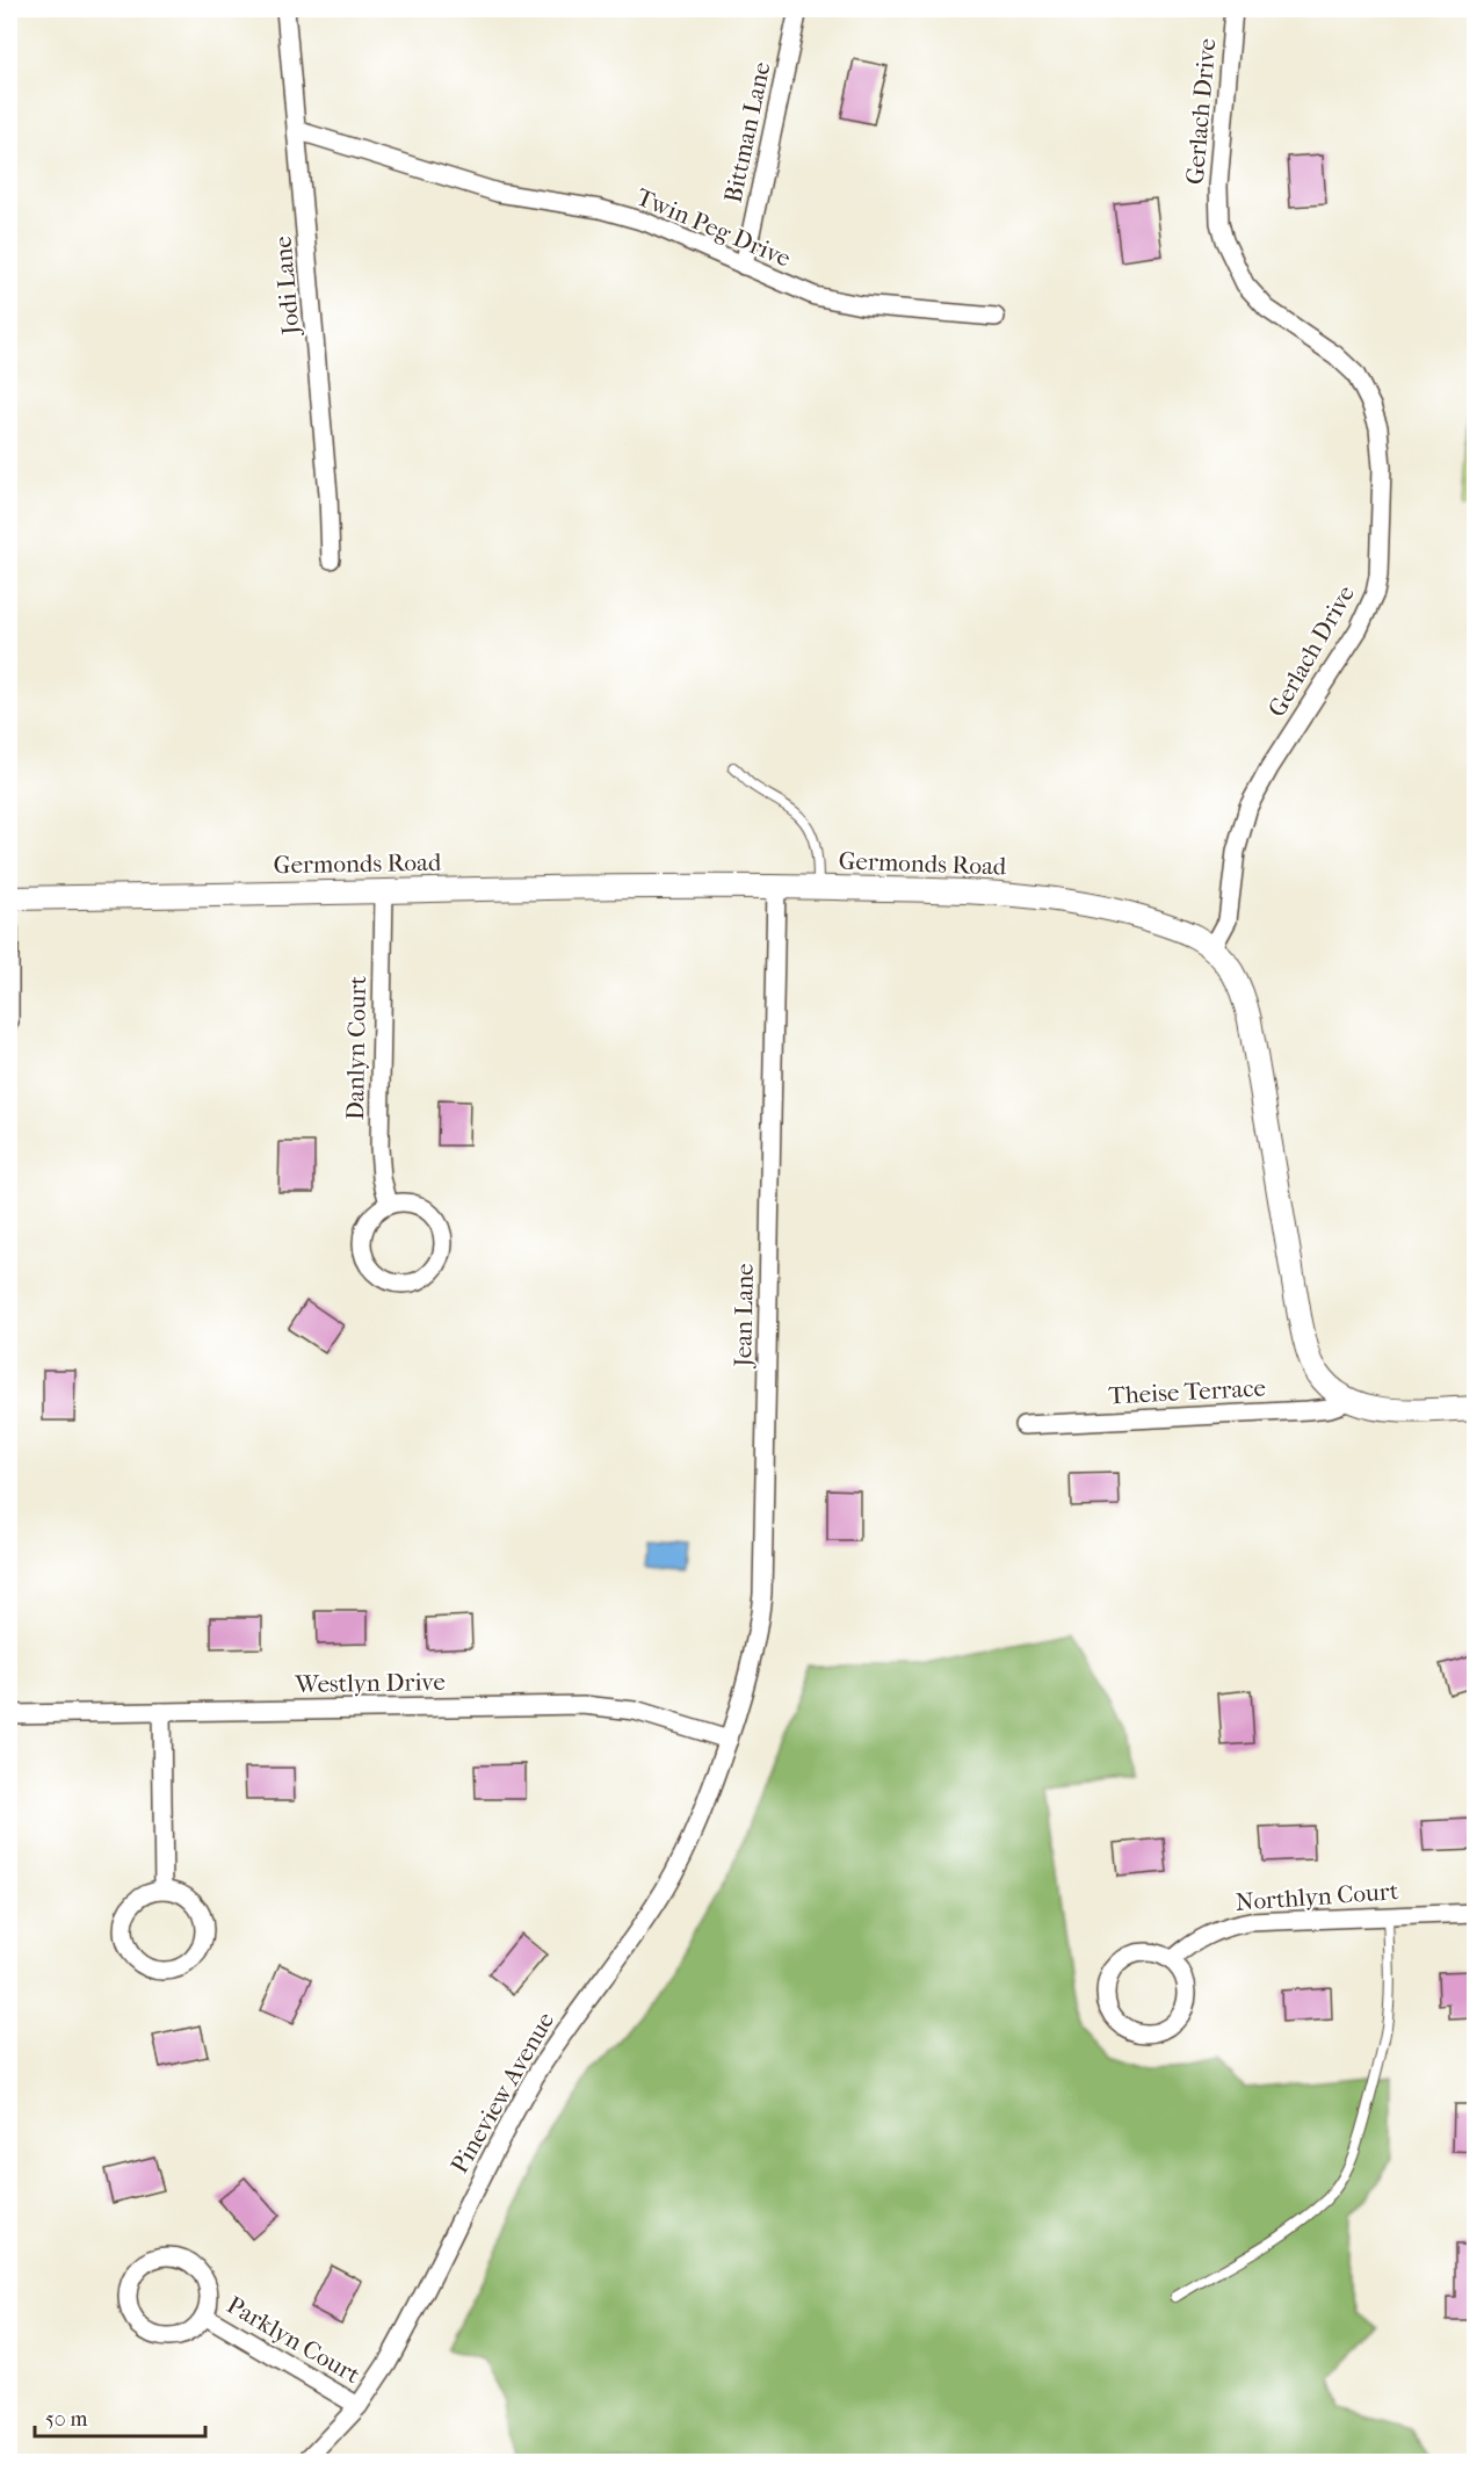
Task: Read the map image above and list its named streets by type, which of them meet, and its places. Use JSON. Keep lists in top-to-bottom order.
{
  "streets": {
    "street": [
      "Gerlach Drive",
      "Bittman Lane",
      "Twin Peg Drive",
      "Jodi Lane",
      "Germonds Road",
      "Danlyn Court",
      "Jean Lane",
      "Theise Terrace",
      "Westlyn Drive",
      "Northlyn Court",
      "Pineview Avenue",
      "Parklyn Court"
    ]
  },
  "crossings": [
    ["Gerlach Drive", "Germonds Road"],
    ["Bittman Lane", "Twin Peg Drive"],
    ["Twin Peg Drive", "Jodi Lane"],
    ["Germonds Road", "Danlyn Court"],
    ["Germonds Road", "Jean Lane"],
    ["Germonds Road", "Theise Terrace"],
    ["Jean Lane", "Westlyn Drive"],
    ["Jean Lane", "Pineview Avenue"],
    ["Westlyn Drive", "Pineview Avenue"],
    ["Pineview Avenue", "Parklyn Court"]
  ],
  "scale_bar": "50 m"
}
